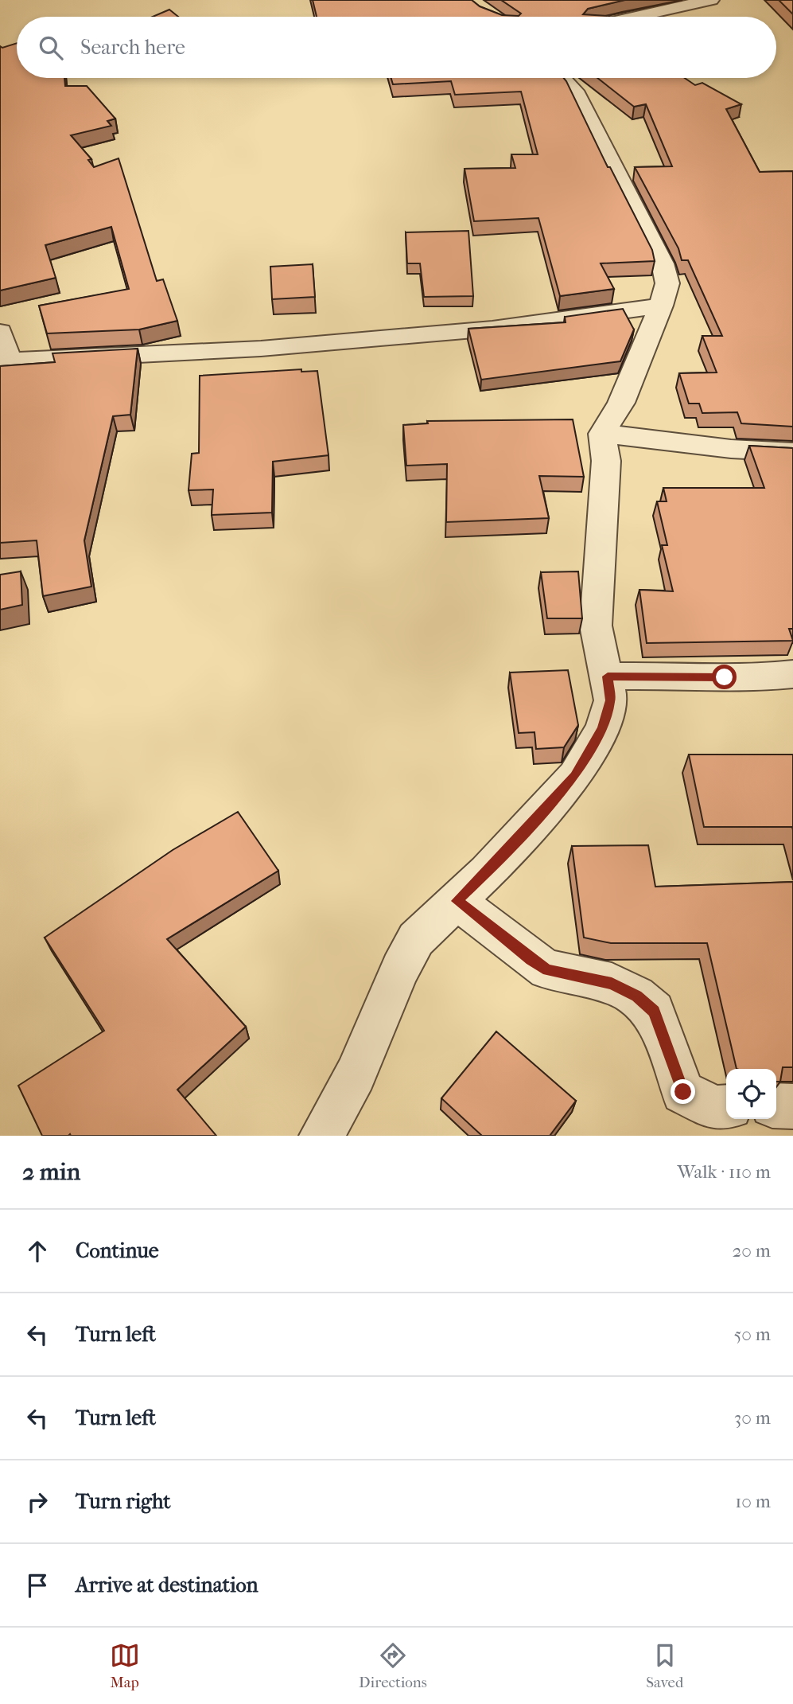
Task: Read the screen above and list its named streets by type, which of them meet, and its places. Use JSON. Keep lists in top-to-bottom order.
{
  "page": {
    "search": "Search here",
    "heading": ["2 min", "Walk · 110 m"],
    "list": [
      ["Continue", "20 m"],
      ["Turn left", "50 m"],
      ["Turn left", "30 m"],
      ["Turn right", "10 m"],
      "Arrive at destination"
    ],
    "nav": ["Map", "Directions", "Saved"]
  }
}
